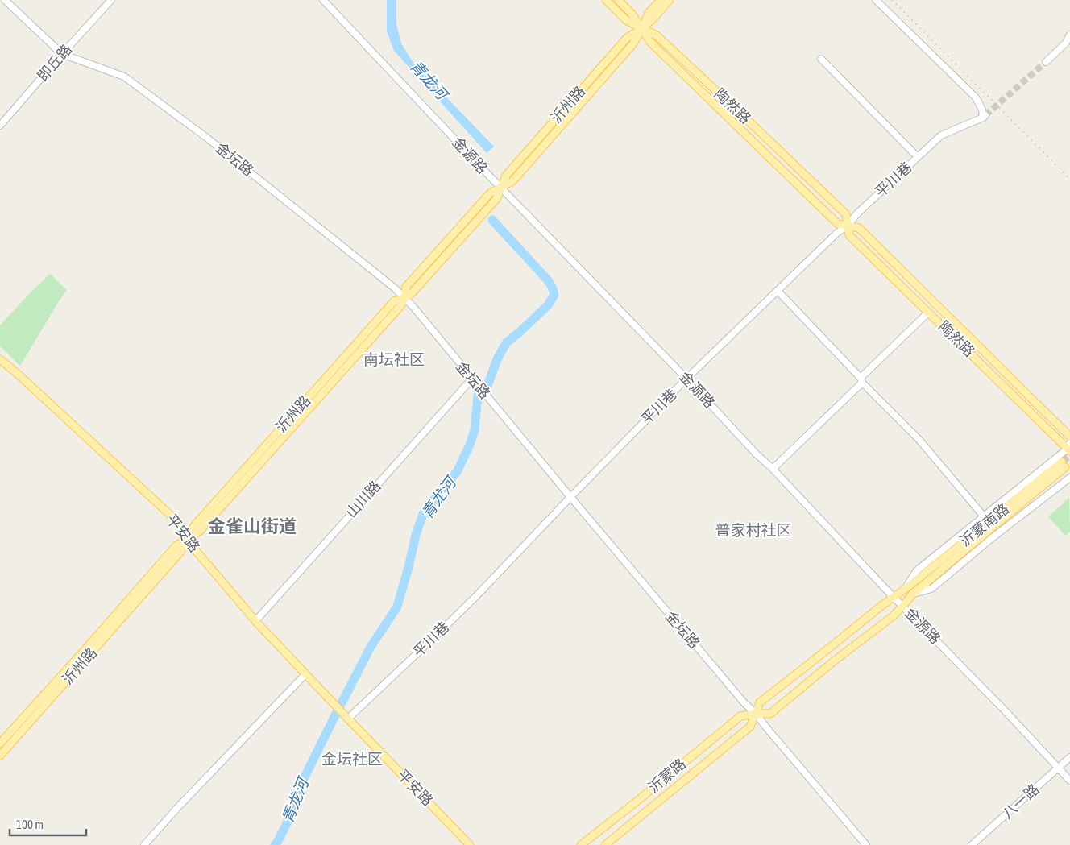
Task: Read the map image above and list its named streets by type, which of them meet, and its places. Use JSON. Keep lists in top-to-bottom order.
{
  "streets": {
    "main road": [
      "沂州路",
      "陶然路",
      "沂蒙南路",
      "平安路",
      "沂蒙路"
    ],
    "street": [
      "即丘路",
      "金源路",
      "金坛路",
      "平川巷",
      "山川路",
      "八一路"
    ]
  },
  "crossings": [
    ["即丘路", "金坛路"],
    ["沂州路", "陶然路"],
    ["沂州路", "金源路"],
    ["沂州路", "金坛路"],
    ["沂州路", "平安路"],
    ["陶然路", "平川巷"],
    ["金源路", "平川巷"],
    ["金源路", "沂蒙路"],
    ["金源路", "八一路"],
    ["金坛路", "平川巷"],
    ["金坛路", "山川路"],
    ["金坛路", "沂蒙路"],
    ["平川巷", "平安路"],
    ["山川路", "平安路"],
    ["沂蒙南路", "沂蒙路"]
  ],
  "districts": [
    "南坛社区",
    "金雀山街道",
    "普家村社区",
    "金坛社区"
  ],
  "water": ["青龙河"],
  "scale_bar": "100 m"
}
